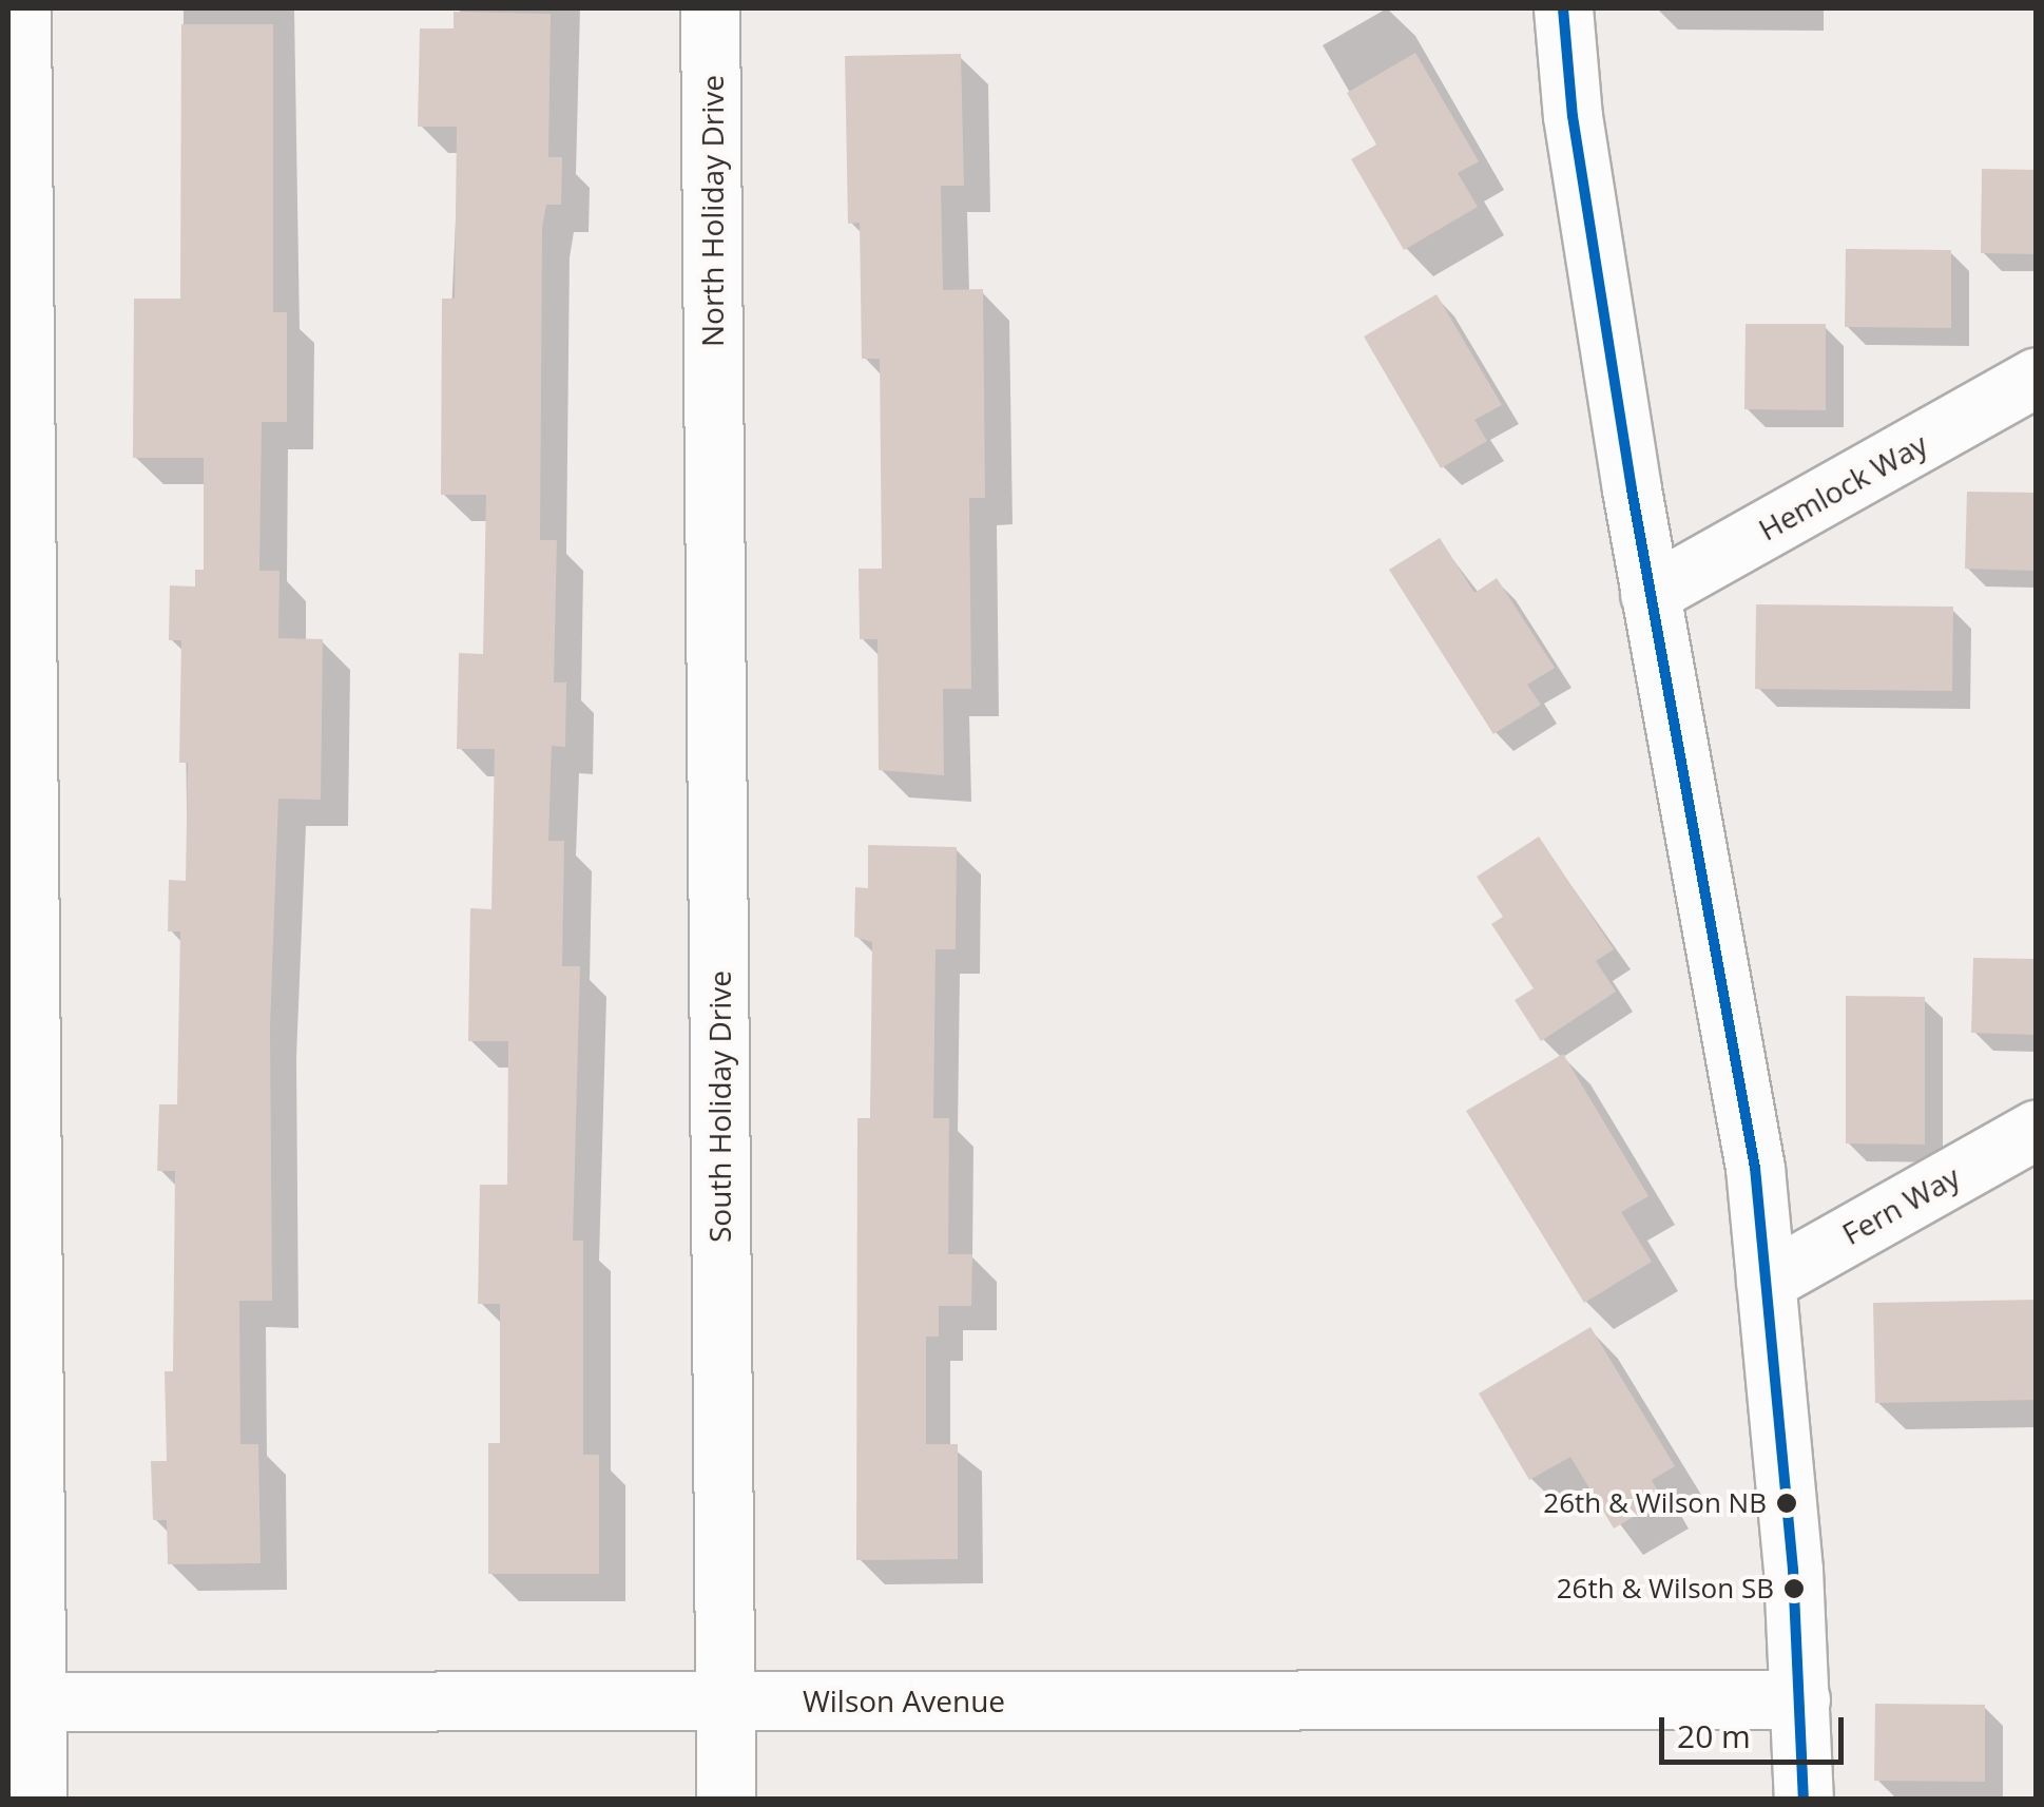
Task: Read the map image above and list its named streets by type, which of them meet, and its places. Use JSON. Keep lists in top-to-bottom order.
{
  "streets": {
    "street": [
      "North Holiday Drive",
      "Hemlock Way",
      "South Holiday Drive",
      "Fern Way",
      "Wilson Avenue"
    ]
  },
  "crossings": [
    ["North Holiday Drive", "South Holiday Drive"],
    ["South Holiday Drive", "Wilson Avenue"]
  ],
  "places": ["26th & Wilson NB", "26th & Wilson SB"],
  "scale_bar": "20 m"
}
